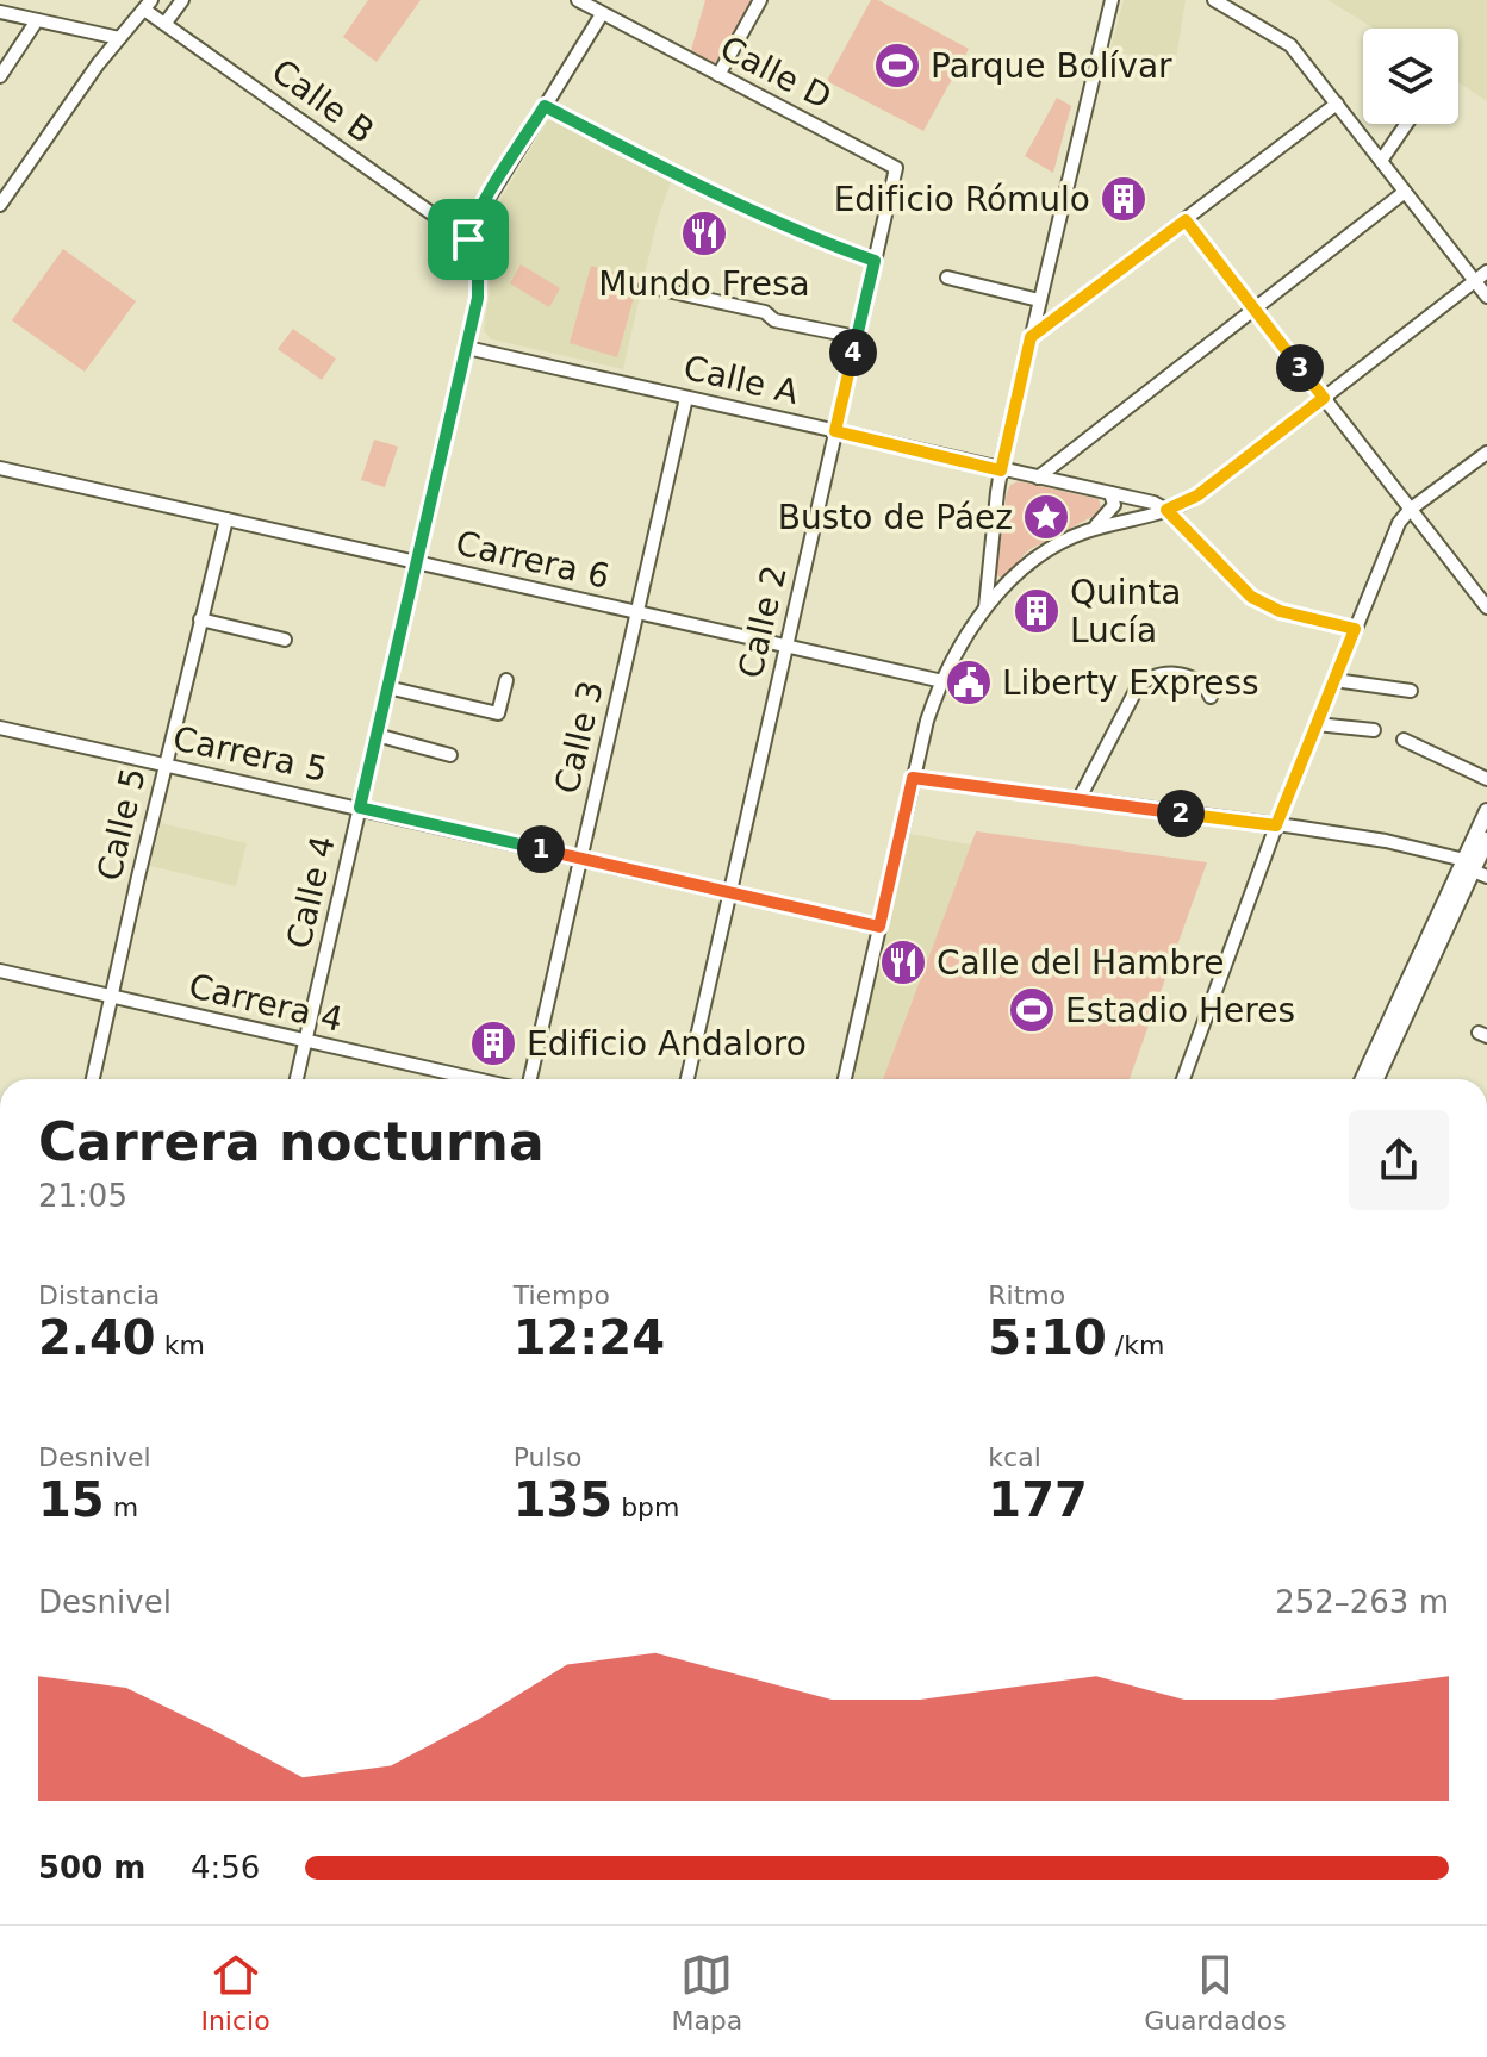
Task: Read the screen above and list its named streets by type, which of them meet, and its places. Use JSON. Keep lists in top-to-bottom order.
{
  "streets": {
    "street": [
      "Calle D",
      "Calle B",
      "Calle A",
      "Carrera 6",
      "Calle 2",
      "Calle 3",
      "Carrera 5",
      "Calle 5",
      "Calle 4",
      "Carrera 4"
    ]
  },
  "crossings": [
    ["Calle D", "Calle 2"],
    ["Calle B", "Calle 4"],
    ["Calle A", "Calle 2"],
    ["Calle A", "Calle 3"],
    ["Calle A", "Calle 4"],
    ["Carrera 6", "Calle 2"],
    ["Carrera 6", "Calle 3"],
    ["Carrera 6", "Calle 5"],
    ["Carrera 6", "Calle 4"],
    ["Calle 2", "Carrera 5"],
    ["Calle 3", "Carrera 5"],
    ["Carrera 5", "Calle 5"],
    ["Carrera 5", "Calle 4"],
    ["Calle 5", "Carrera 4"],
    ["Calle 4", "Carrera 4"]
  ],
  "places": {
    "sports": ["Parque Bolívar", "Estadio Heres"],
    "building": ["Edificio Rómulo", "Quinta Lucía", "Edificio Andaloro"],
    "restaurant": ["Mundo Fresa", "Calle del Hambre"],
    "place": ["Busto de Páez"],
    "public building": ["Liberty Express"]
  },
  "page": {
    "pins": [
      "4",
      "3",
      "2",
      "1"
    ],
    "heading": ["Carrera nocturna", "21:05"],
    "stats": [
      ["Distancia", "2.40 km"],
      ["Tiempo", "12:24"],
      ["Ritmo", "5:10 /km"],
      ["Desnivel", "15 m"],
      ["Pulso", "135 bpm"],
      ["kcal", "177"]
    ],
    "chart": ["Desnivel", "252–263 m"],
    "list": [
      {
        "name": "500 m",
        "note": "4:56"
      }
    ],
    "tabs": ["Inicio", "Mapa", "Guardados"]
  }
}
